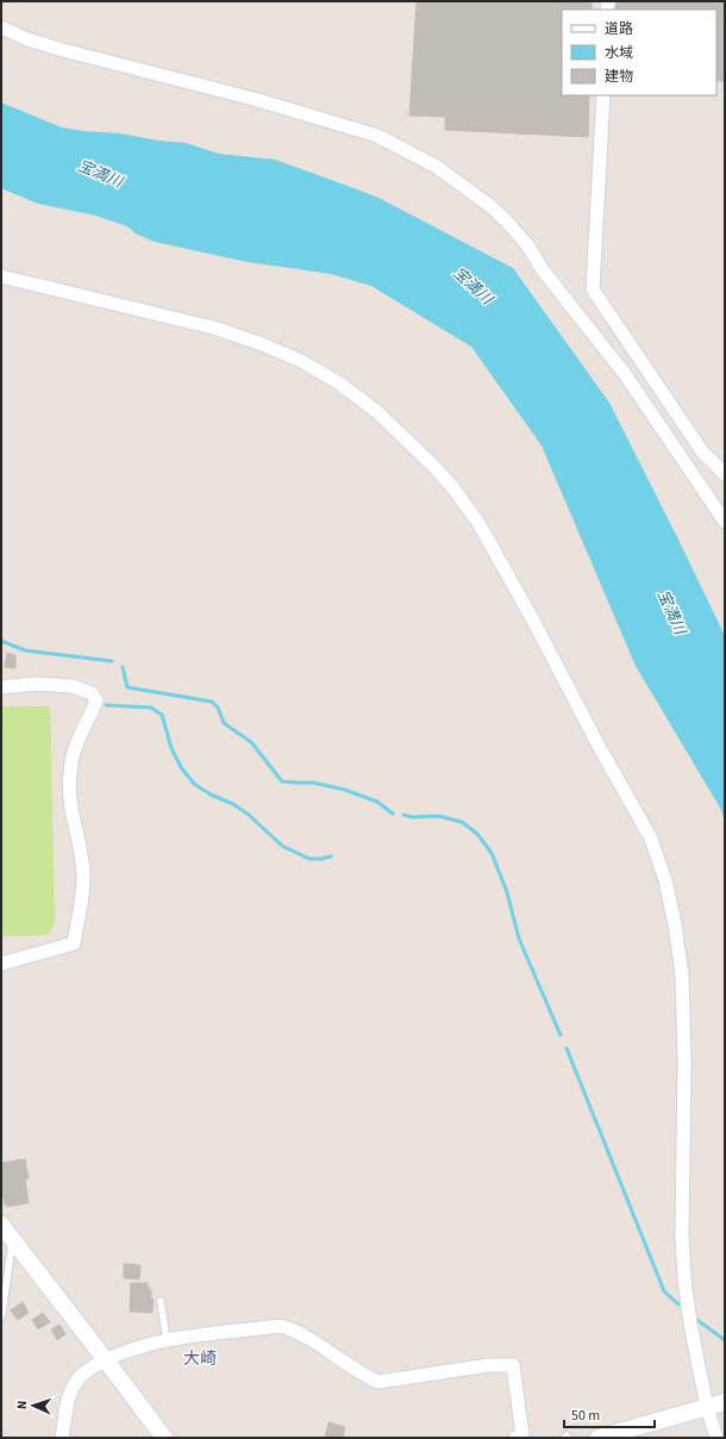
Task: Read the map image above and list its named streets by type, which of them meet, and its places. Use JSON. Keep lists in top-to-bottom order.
{
  "districts": ["大崎"],
  "water": ["宝満川"],
  "legend": ["道路", "水域", "建物"],
  "scale_bar": "50 m",
  "north": "left"
}
